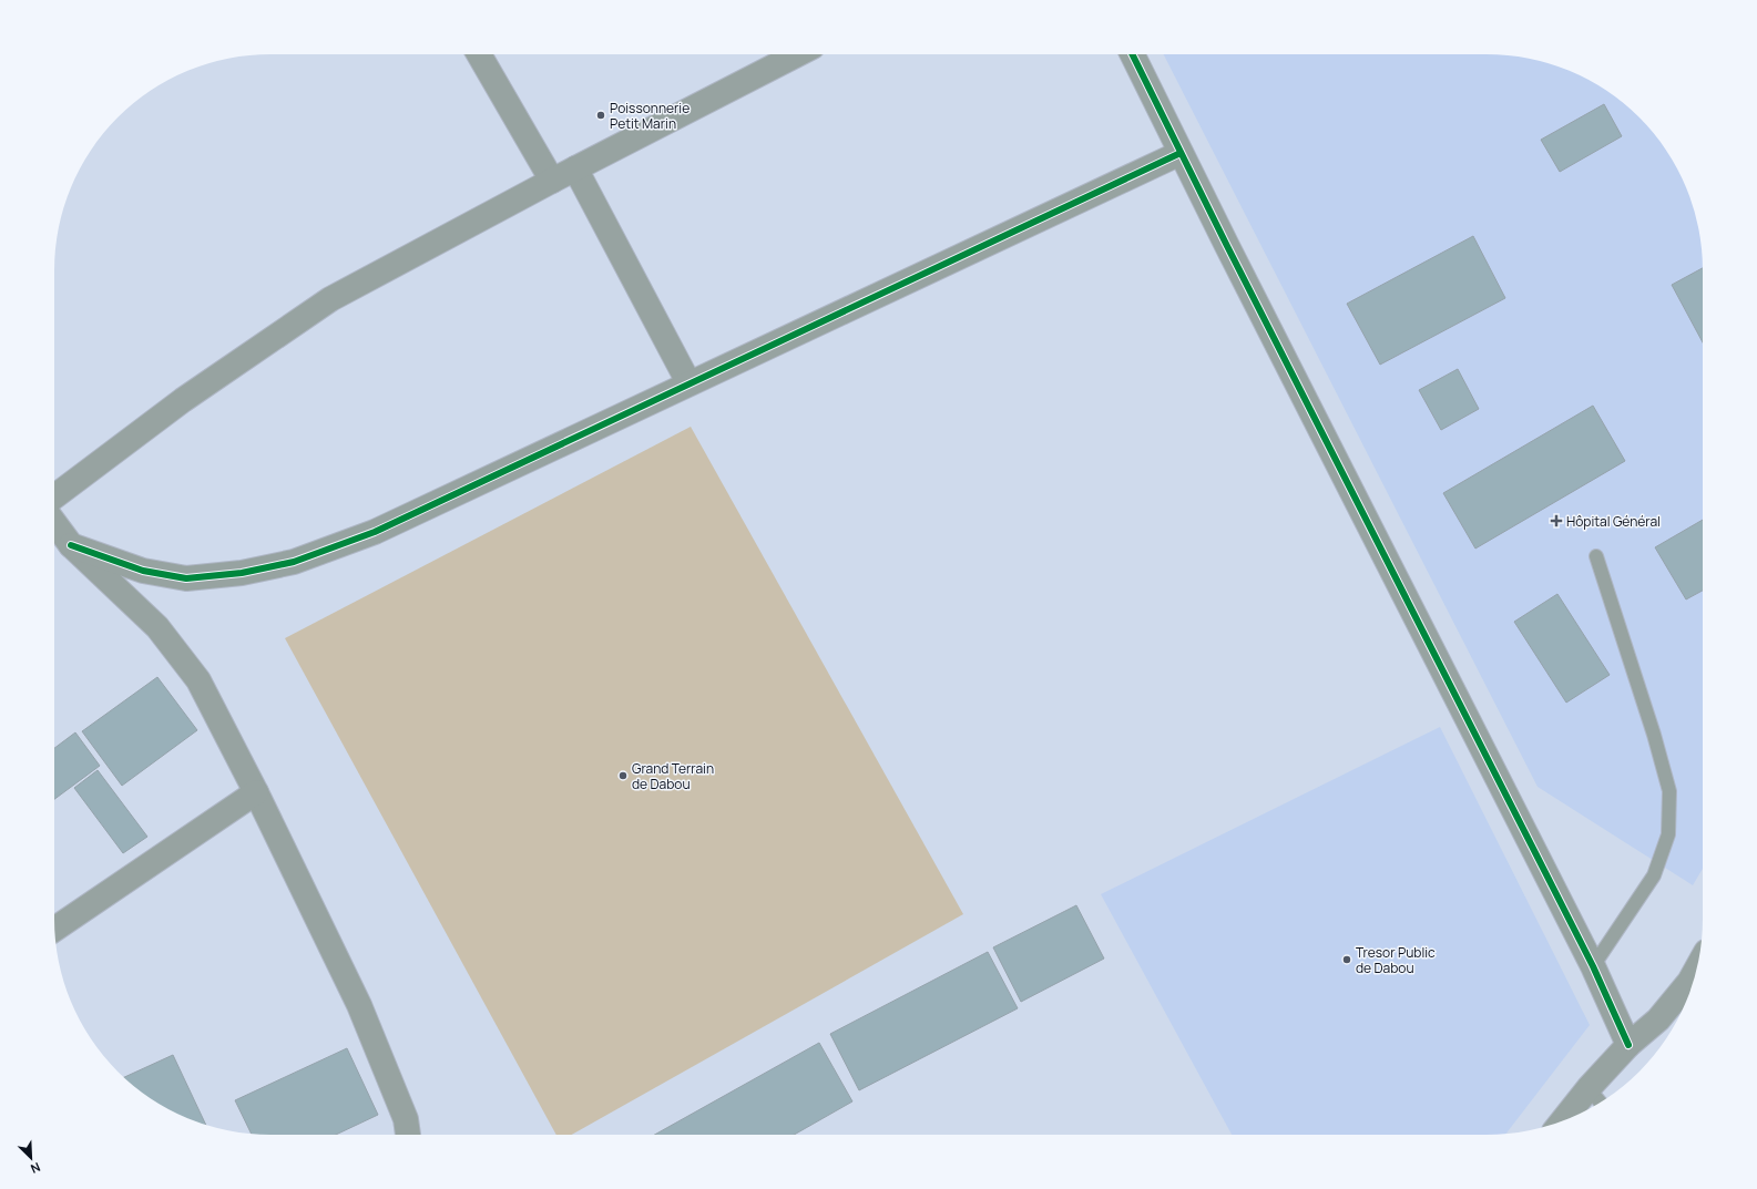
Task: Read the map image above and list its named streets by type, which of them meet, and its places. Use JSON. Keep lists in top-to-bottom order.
{
  "places": {
    "other": ["Poissonnerie Petit Marin", "Grand Terrain de Dabou", "Tresor Public de Dabou"],
    "health": ["Hôpital Général"]
  },
  "north": "bottom right"
}
